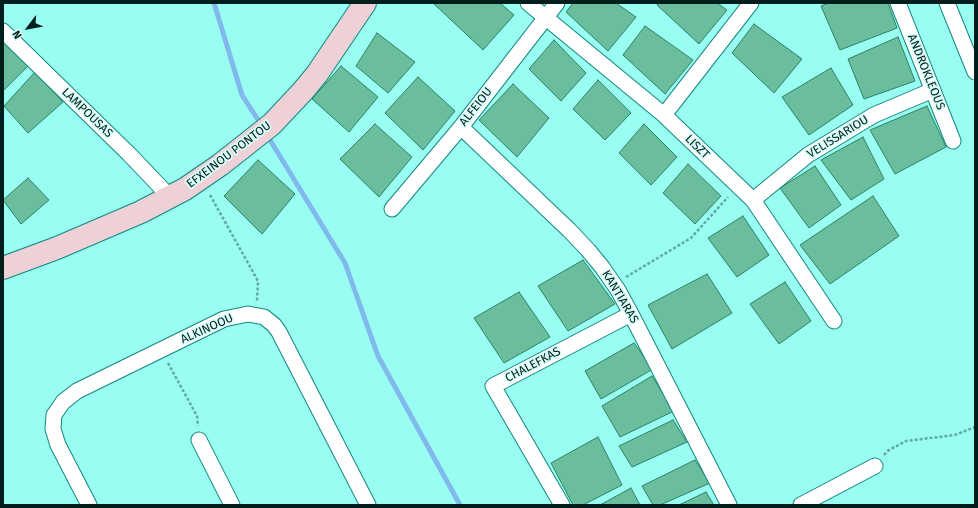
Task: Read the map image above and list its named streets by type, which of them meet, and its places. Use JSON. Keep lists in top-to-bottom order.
{
  "streets": {
    "street": [
      "ANDROKLEOUS",
      "ALFEIOU",
      "LAMPOUSAS",
      "VELISSARIOU",
      "LISZT",
      "EFXEINOU PONTOU",
      "KANTIARAS",
      "ALKINOOU",
      "CHALEFKAS"
    ]
  },
  "crossings": [
    ["ANDROKLEOUS", "VELISSARIOU"],
    ["ALFEIOU", "LISZT"],
    ["ALFEIOU", "KANTIARAS"],
    ["LAMPOUSAS", "EFXEINOU PONTOU"],
    ["VELISSARIOU", "LISZT"],
    ["KANTIARAS", "CHALEFKAS"]
  ],
  "north": "bottom left"
}
